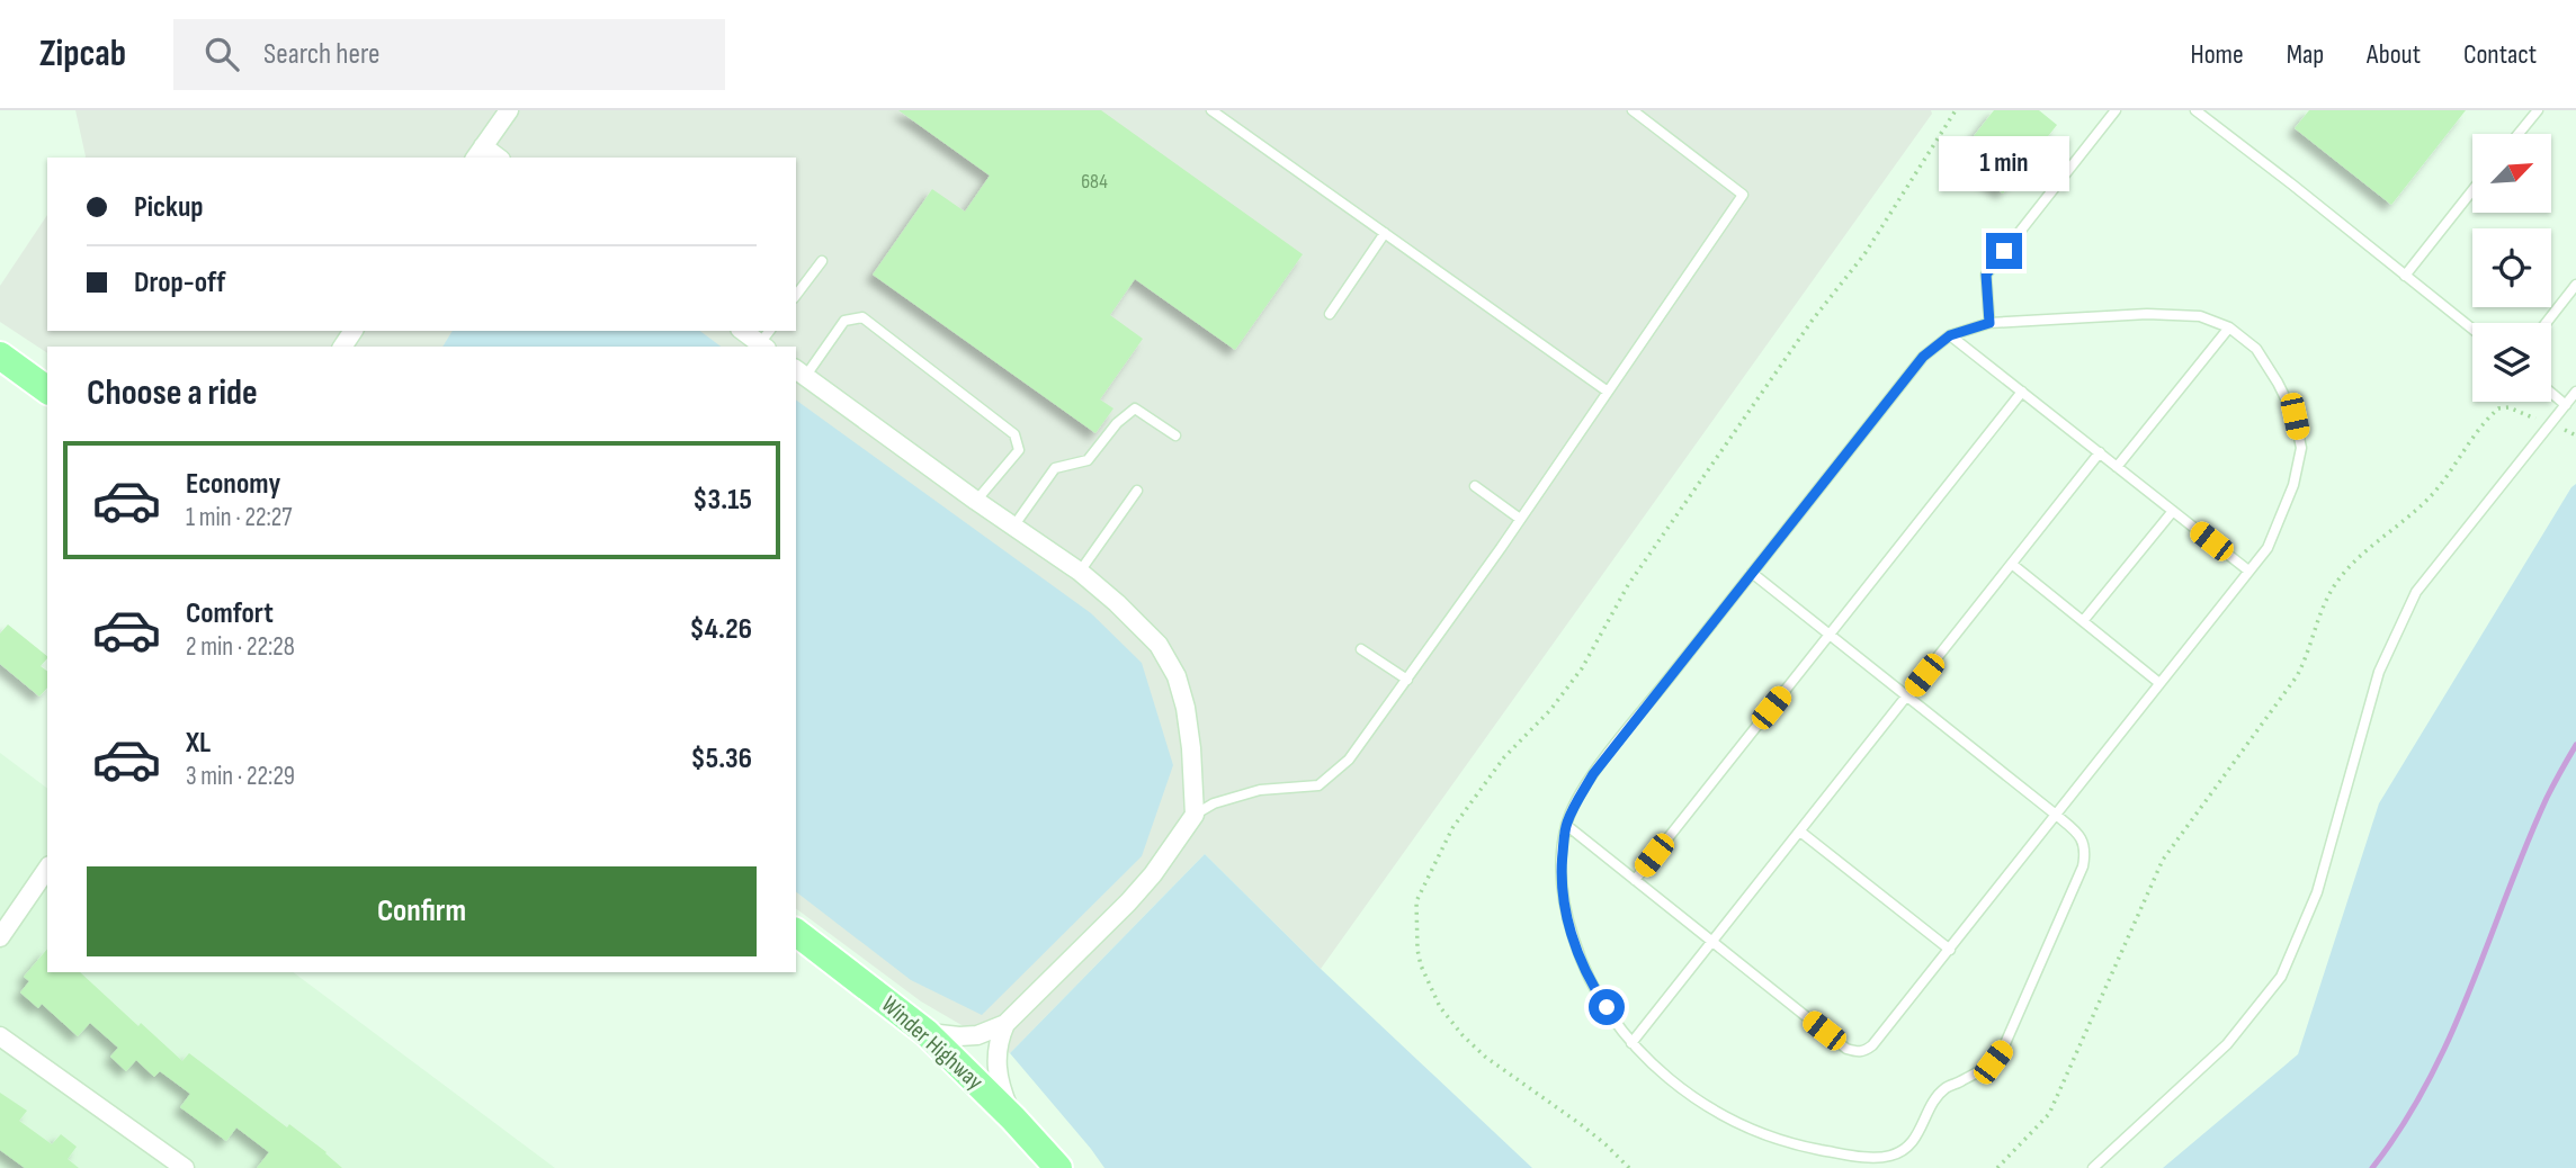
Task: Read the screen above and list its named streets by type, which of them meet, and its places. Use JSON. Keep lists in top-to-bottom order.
{
  "streets": {
    "main road": ["Winder Highway"]
  },
  "house_numbers": ["684"],
  "north": "top right",
  "page": {
    "header": "Zipcab",
    "search": "Search here",
    "nav": [
      "Home",
      "Map",
      "About",
      "Contact"
    ],
    "bubble": "1 min",
    "banner": ["Pickup", "Drop-off"],
    "heading": "Choose a ride",
    "list": [
      {
        "name": "Economy",
        "note": "1 min · 22:27",
        "value": "$3.15"
      },
      {
        "name": "Comfort",
        "note": "2 min · 22:28",
        "value": "$4.26"
      },
      {
        "name": "XL",
        "note": "3 min · 22:29",
        "value": "$5.36"
      }
    ],
    "buttons": "Confirm"
  }
}
